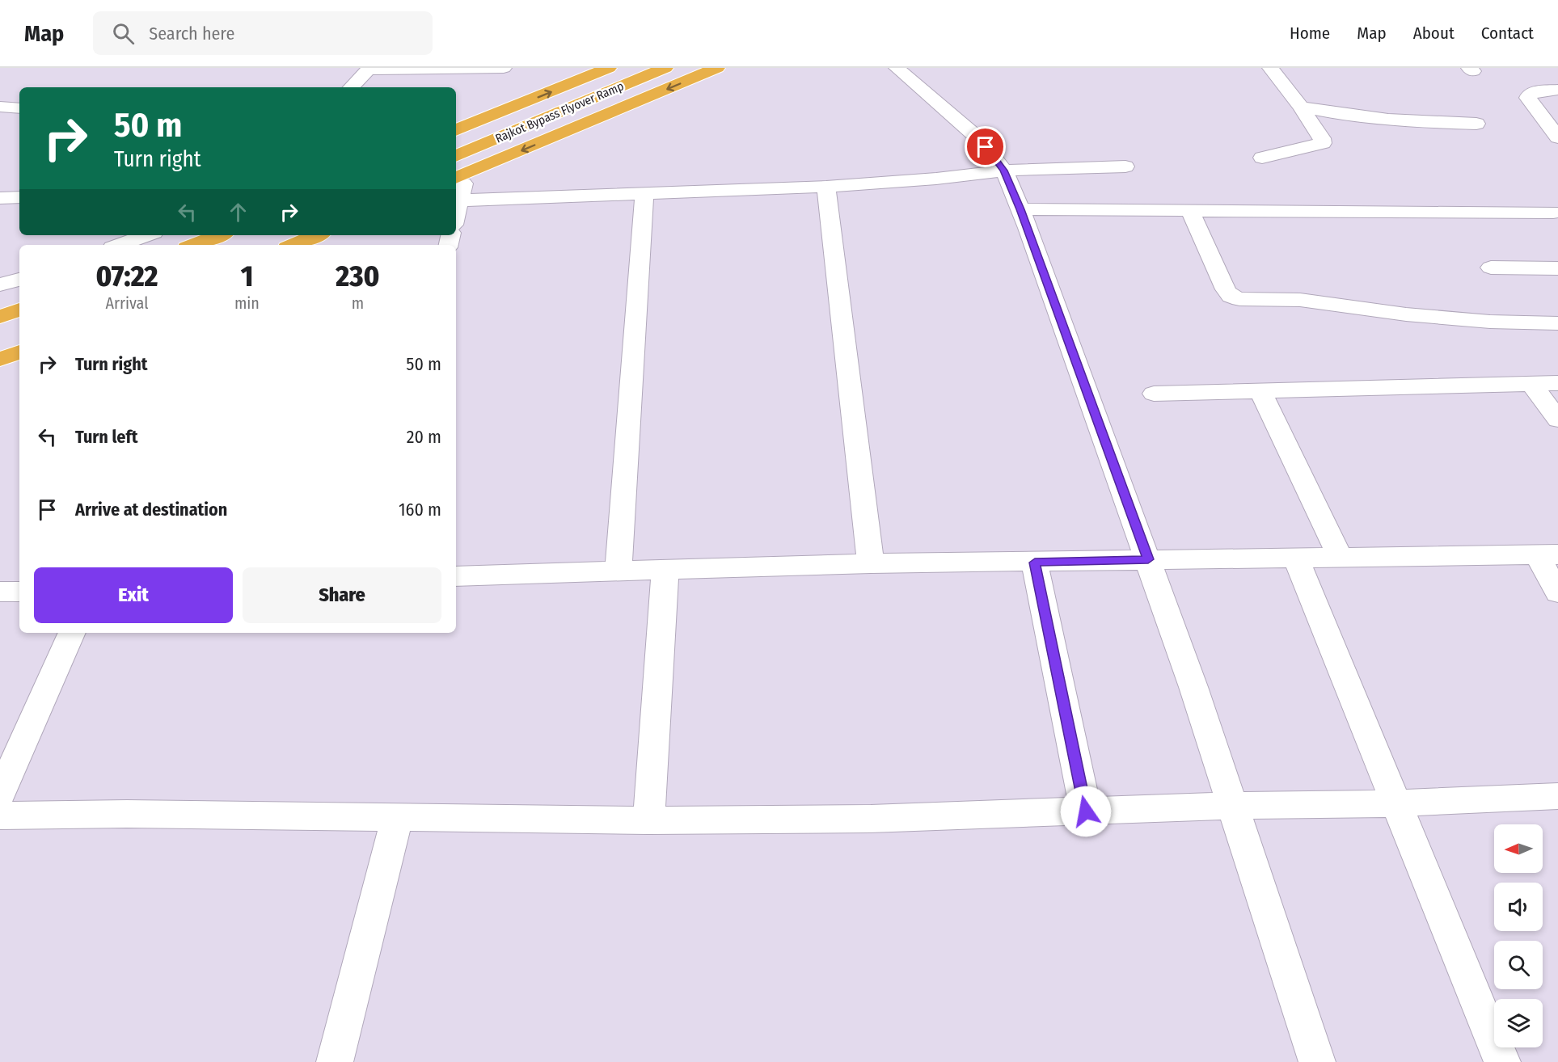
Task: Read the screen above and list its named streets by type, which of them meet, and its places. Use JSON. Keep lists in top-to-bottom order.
{
  "streets": {
    "highway": ["Rajkot Bypass Flyover Ramp"]
  },
  "north": "left",
  "page": {
    "header": "Map",
    "search": "Search here",
    "nav": [
      "Home",
      "Map",
      "About",
      "Contact"
    ],
    "turn": ["50 m", "Turn right"],
    "eta": [
      "07:22",
      "Arrival",
      "1",
      "min",
      "230",
      "m"
    ],
    "list": [
      {
        "name": "Turn right",
        "value": "50 m"
      },
      {
        "name": "Turn left",
        "value": "20 m"
      },
      {
        "name": "Arrive at destination",
        "value": "160 m"
      }
    ],
    "buttons": ["Exit", "Share"]
  }
}
